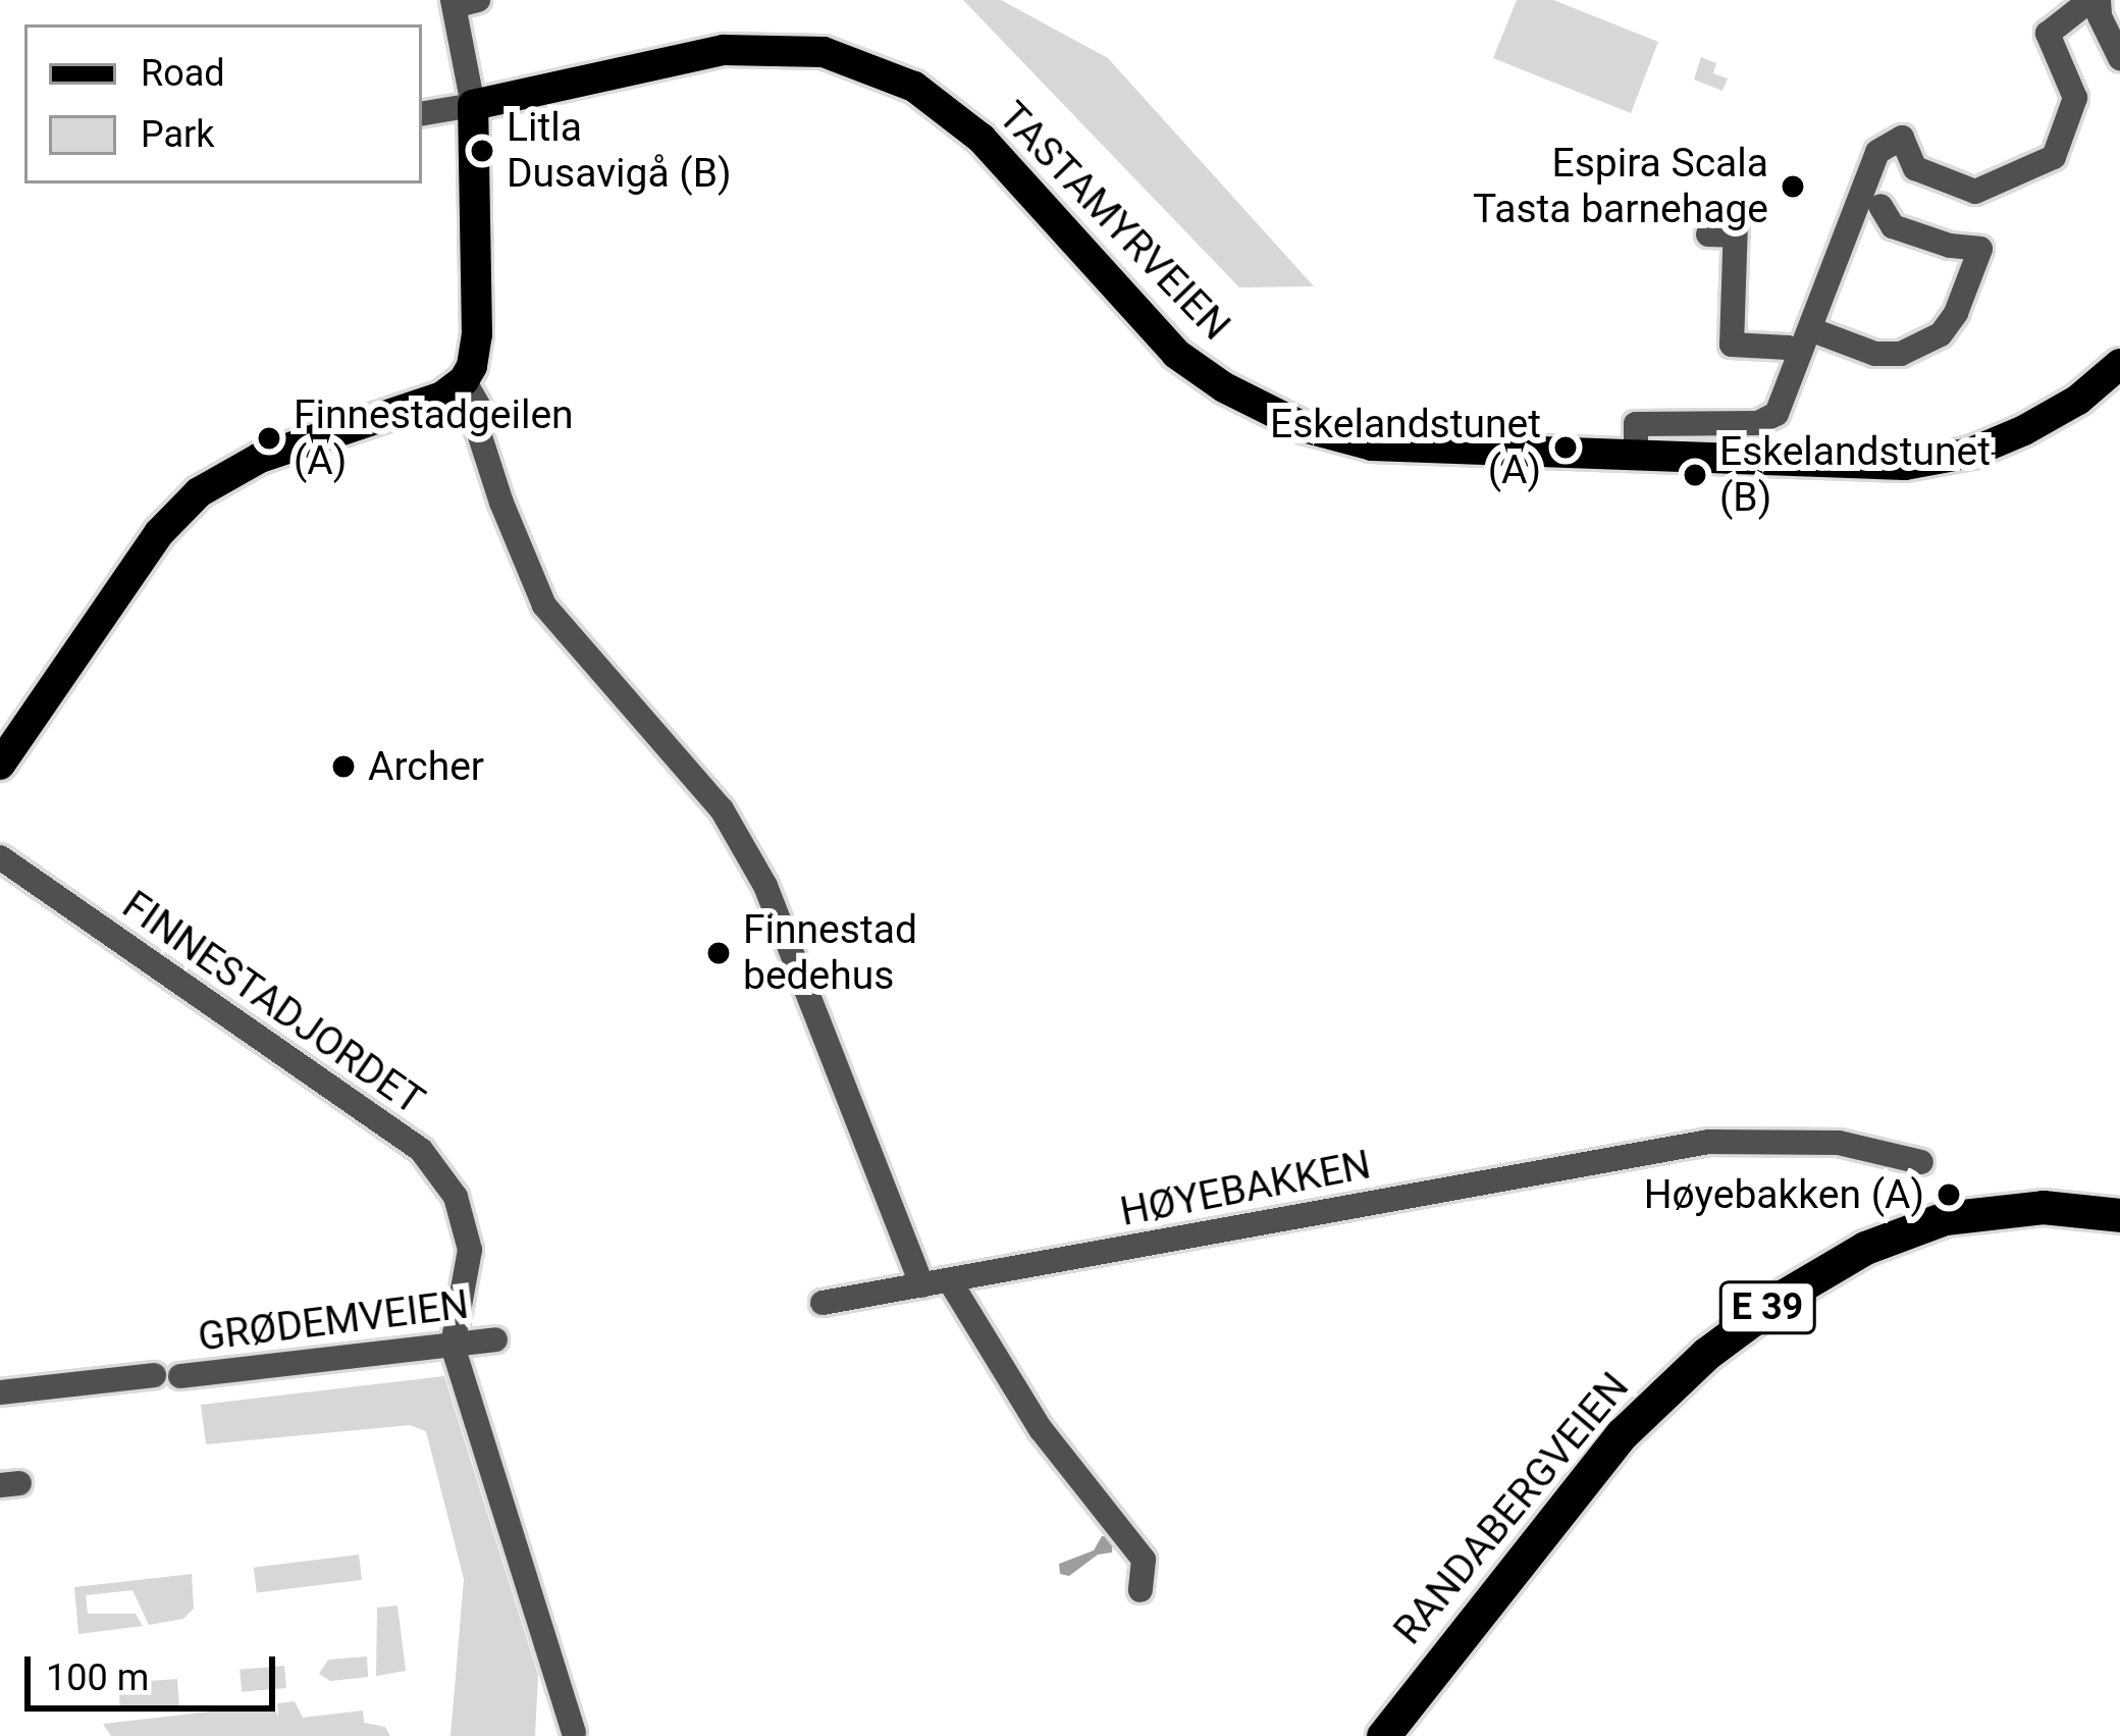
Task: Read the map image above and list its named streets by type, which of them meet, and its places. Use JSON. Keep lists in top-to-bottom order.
{
  "streets": {
    "highway": ["E 39", "RANDABERGVEIEN"],
    "main road": ["TASTAMYRVEIEN"],
    "street": ["FINNESTADJORDET", "HØYEBAKKEN", "GRØDEMVEIEN"]
  },
  "crossings": [
    ["FINNESTADJORDET", "GRØDEMVEIEN"]
  ],
  "places": [
    "Litla Dusavigå (B)",
    "Espira Scala Tasta barnehage",
    "Finnestadgeilen (A)",
    "Eskelandstunet (A)",
    "Eskelandstunet (B)",
    "Archer",
    "Finnestad bedehus",
    "Høyebakken (A)"
  ],
  "legend": ["Road", "Park"],
  "scale_bar": "100 m"
}
